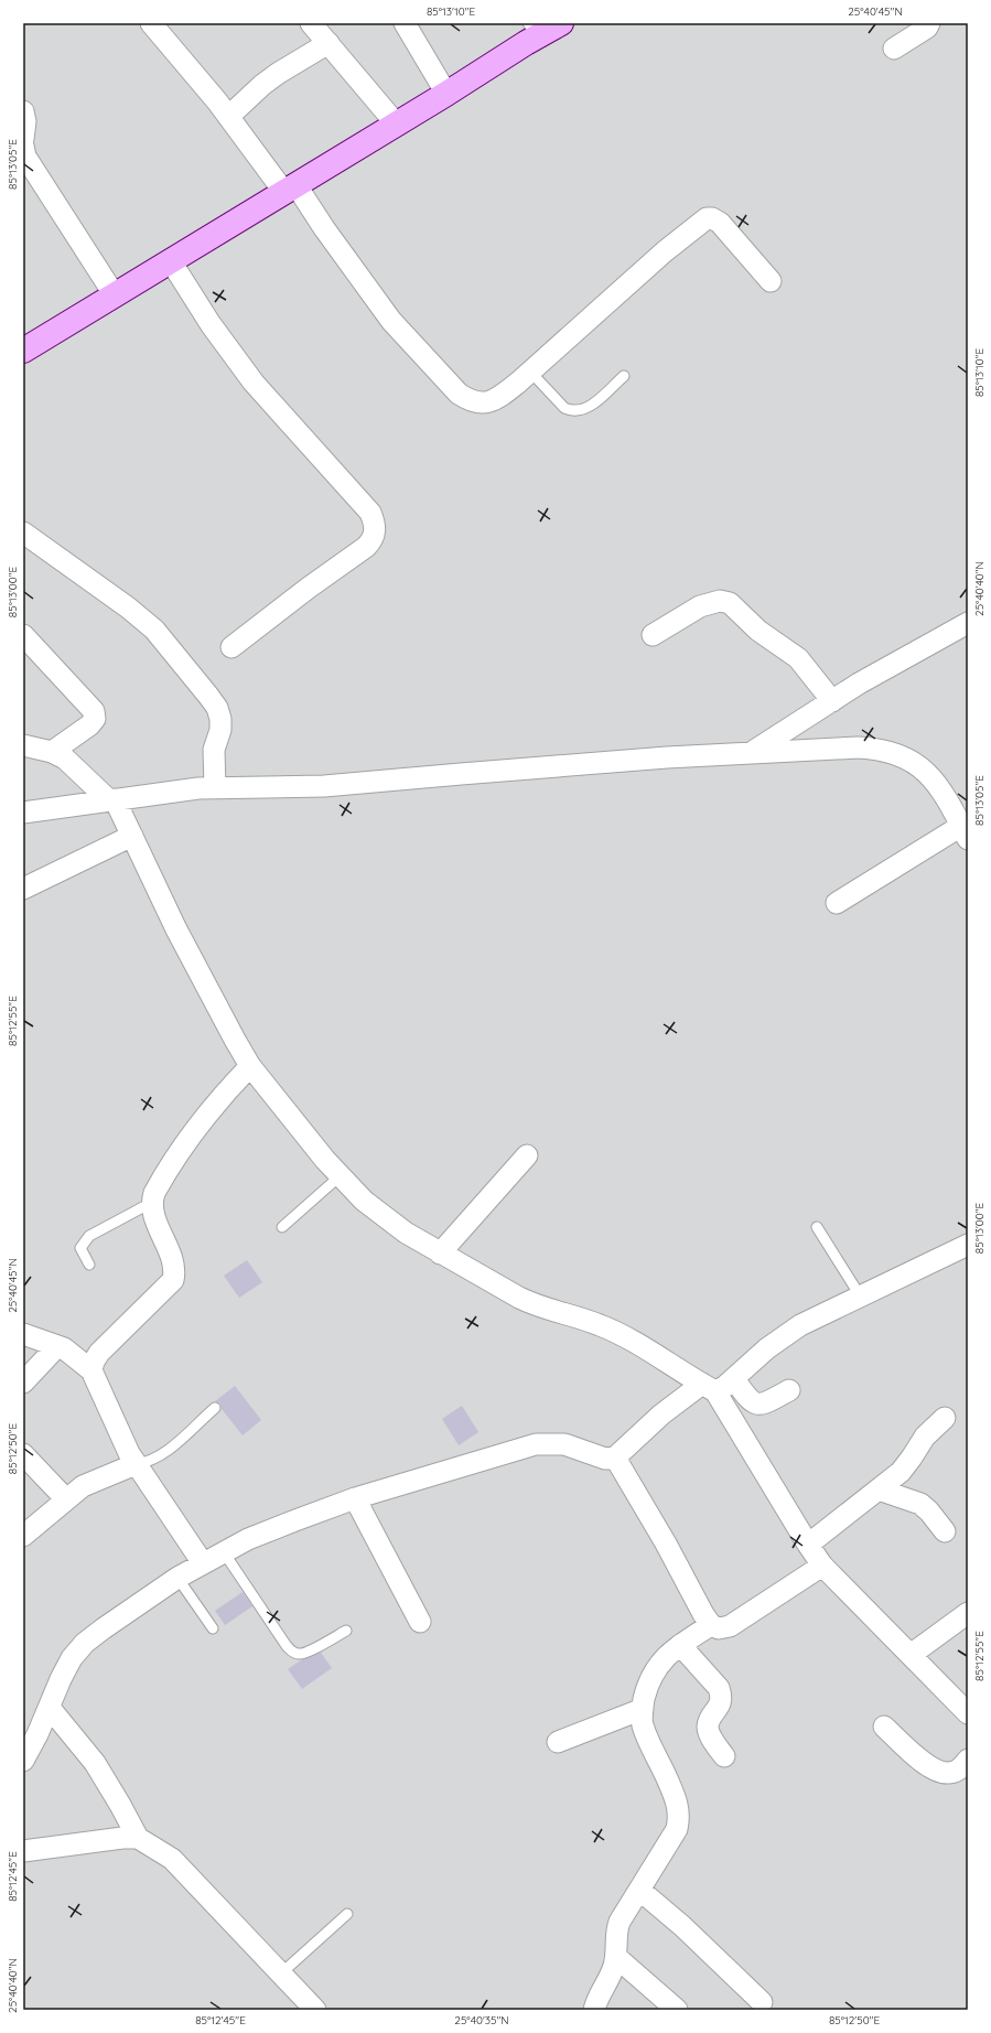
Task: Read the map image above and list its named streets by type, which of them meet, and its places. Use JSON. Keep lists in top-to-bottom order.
{
  "coordinates": [
    "85°13'10\"E",
    "25°40'45\"N",
    "85°13'05\"E",
    "25°40'40\"N",
    "85°13'00\"E",
    "85°12'55\"E",
    "85°12'50\"E",
    "85°12'45\"E",
    "25°40'35\"N"
  ]
}
